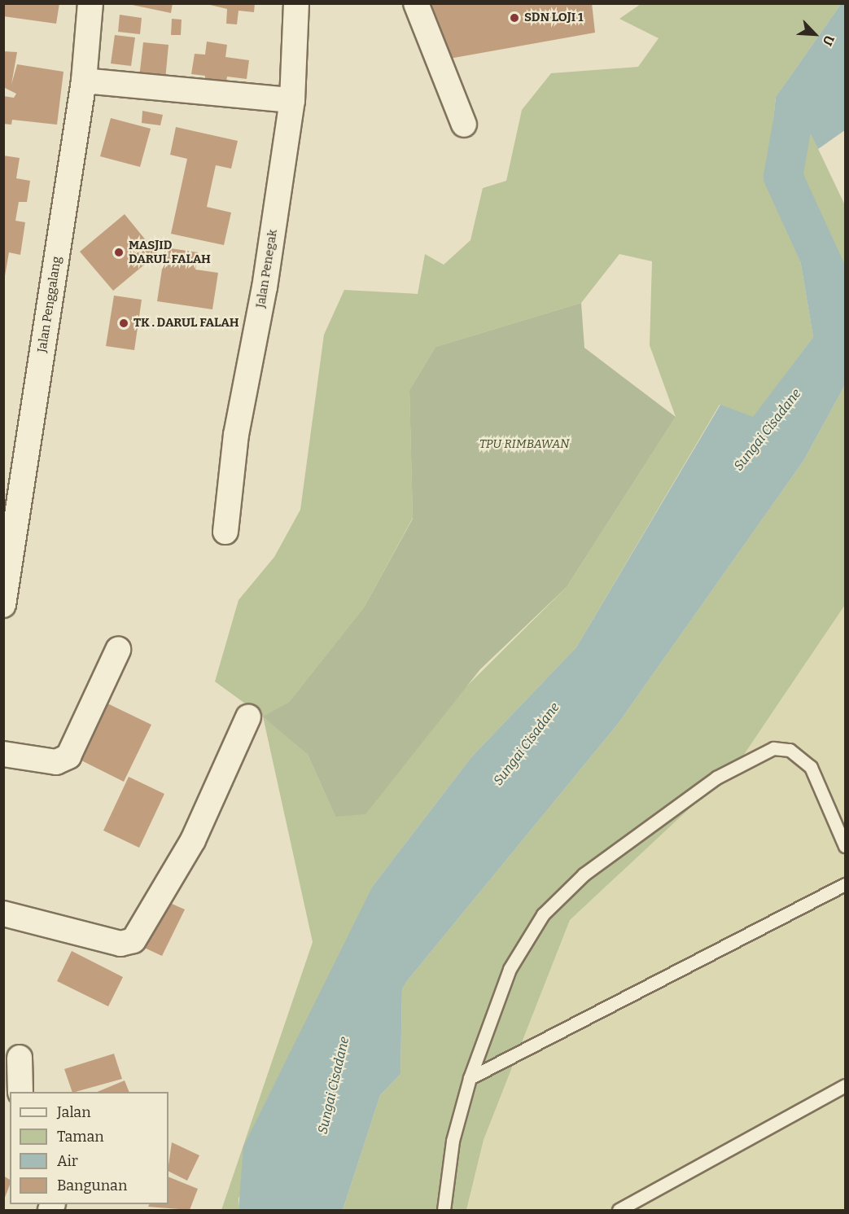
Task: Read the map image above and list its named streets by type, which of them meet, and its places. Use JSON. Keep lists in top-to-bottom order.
{
  "streets": {
    "street": ["Jalan Penegak", "Jalan Penggalang"]
  },
  "water": ["Sungai Cisadane"],
  "parks": ["TPU RIMBAWAN"],
  "places": ["SDN LOJI 1", "MASJID DARUL FALAH", "TK . DARUL FALAH"],
  "legend": [
    "Jalan",
    "Taman",
    "Air",
    "Bangunan"
  ],
  "north": "bottom right"
}
